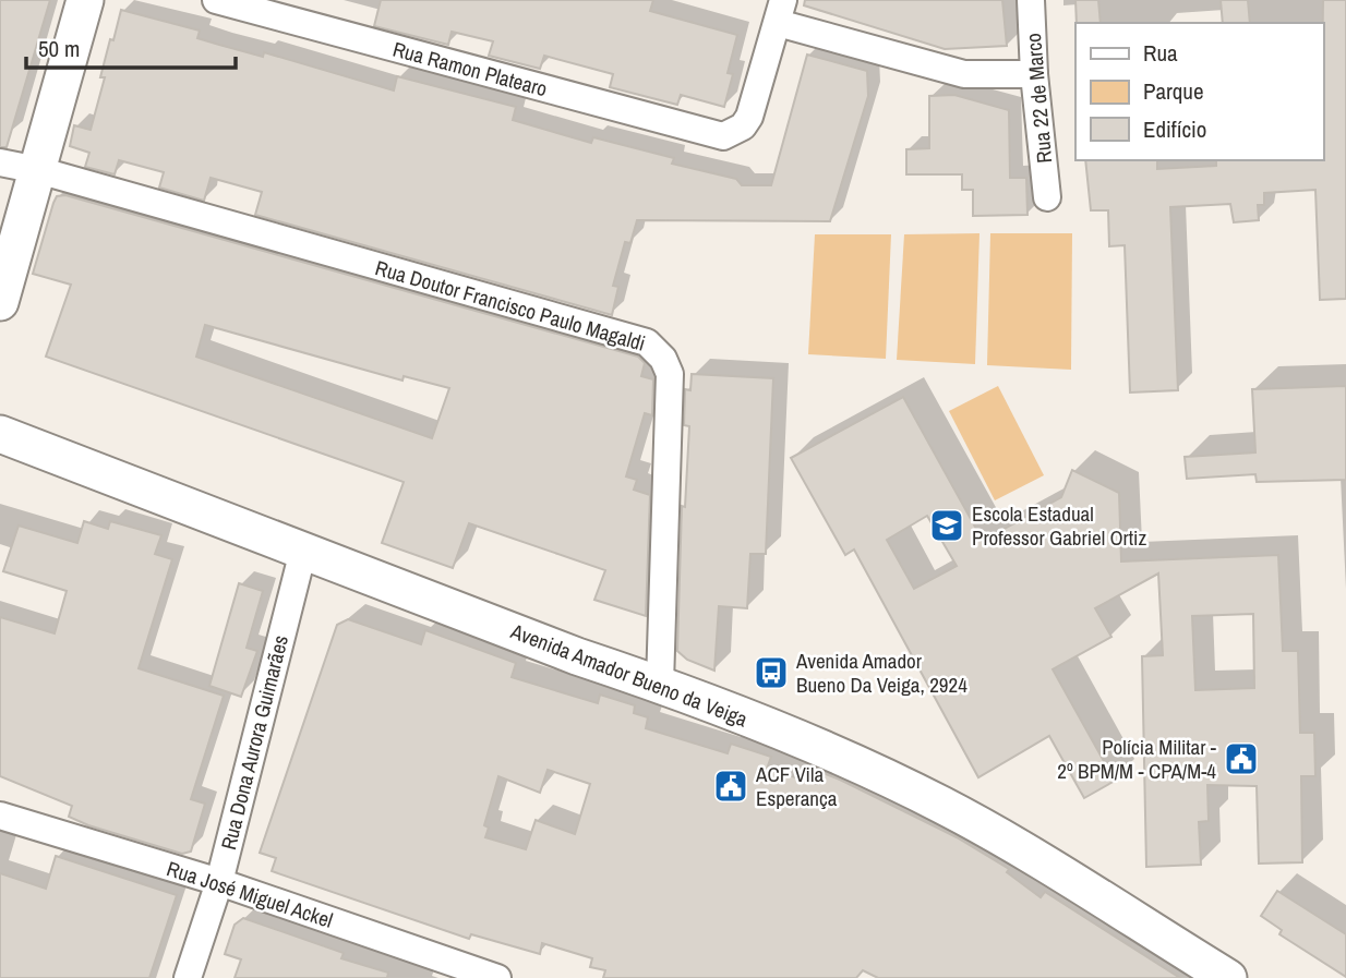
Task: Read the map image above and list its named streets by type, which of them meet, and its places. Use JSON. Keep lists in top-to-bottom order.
{
  "streets": {
    "main road": ["Avenida Amador Bueno da Veiga"],
    "street": [
      "Rua Ramon Platearo",
      "Rua 22 de Marco",
      "Rua Doutor Francisco Paulo Magaldi",
      "Rua Dona Aurora Guimarães",
      "Rua José Miguel Ackel"
    ]
  },
  "crossings": [
    ["Rua Doutor Francisco Paulo Magaldi", "Avenida Amador Bueno da Veiga"],
    ["Avenida Amador Bueno da Veiga", "Rua Dona Aurora Guimarães"],
    ["Rua Dona Aurora Guimarães", "Rua José Miguel Ackel"]
  ],
  "places": {
    "school or university": ["Escola Estadual Professor Gabriel Ortiz"],
    "bus stop": ["Avenida Amador Bueno Da Veiga, 2924"],
    "public building": ["Polícia Militar - 2º BPM/M - CPA/M-4", "ACF Vila Esperança"]
  },
  "legend": ["Rua", "Parque", "Edifício"],
  "scale_bar": "50 m"
}
